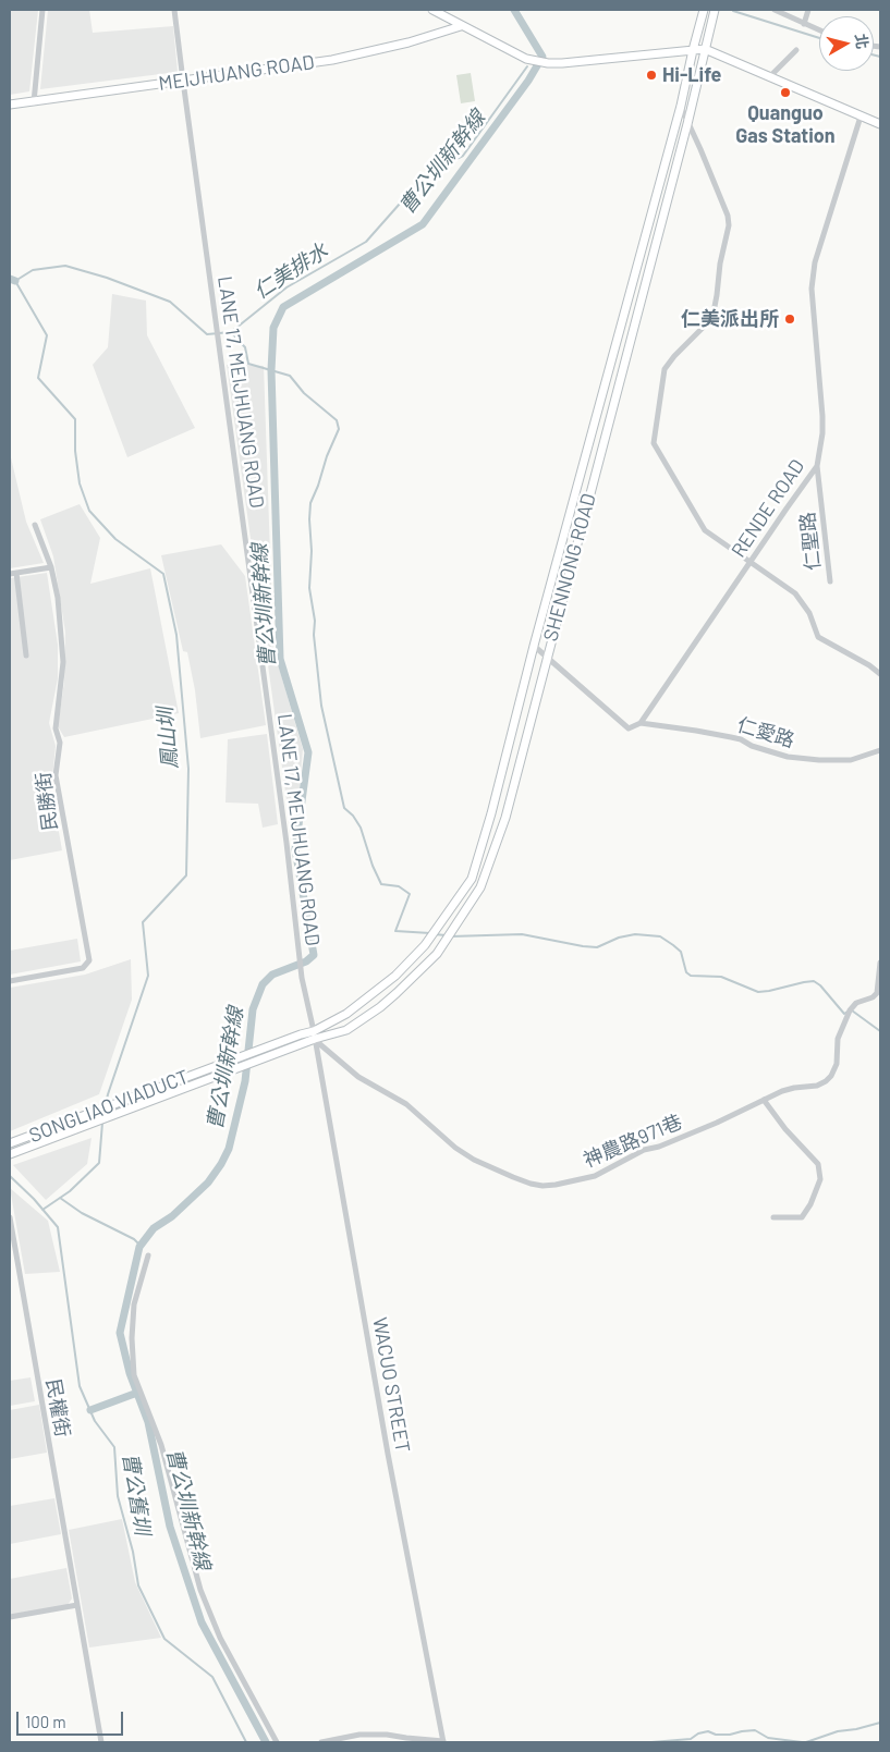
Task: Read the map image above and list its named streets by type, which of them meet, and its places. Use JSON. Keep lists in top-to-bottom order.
{
  "streets": {
    "street": [
      "MEIJHUANG ROAD",
      "LANE 17, MEIJHUANG ROAD",
      "RENDE ROAD",
      "仁聖路",
      "SHENNONG ROAD",
      "仁愛路",
      "民勝街",
      "SONGLIAO VIADUCT",
      "神農路971巷",
      "WACUO STREET",
      "民權街"
    ]
  },
  "crossings": [
    ["MEIJHUANG ROAD", "LANE 17, MEIJHUANG ROAD"],
    ["LANE 17, MEIJHUANG ROAD", "SHENNONG ROAD"],
    ["LANE 17, MEIJHUANG ROAD", "神農路971巷"],
    ["LANE 17, MEIJHUANG ROAD", "WACUO STREET"],
    ["RENDE ROAD", "仁聖路"],
    ["RENDE ROAD", "仁愛路"],
    ["SHENNONG ROAD", "SONGLIAO VIADUCT"],
    ["SHENNONG ROAD", "神農路971巷"],
    ["SHENNONG ROAD", "WACUO STREET"],
    ["神農路971巷", "WACUO STREET"]
  ],
  "water": [
    "曹公圳新幹線",
    "仁美排水",
    "鳳山圳",
    "曹公舊圳"
  ],
  "places": ["Hi-Life", "Quanguo Gas Station", "仁美派出所"],
  "scale_bar": "100 m",
  "north": "right"
}
